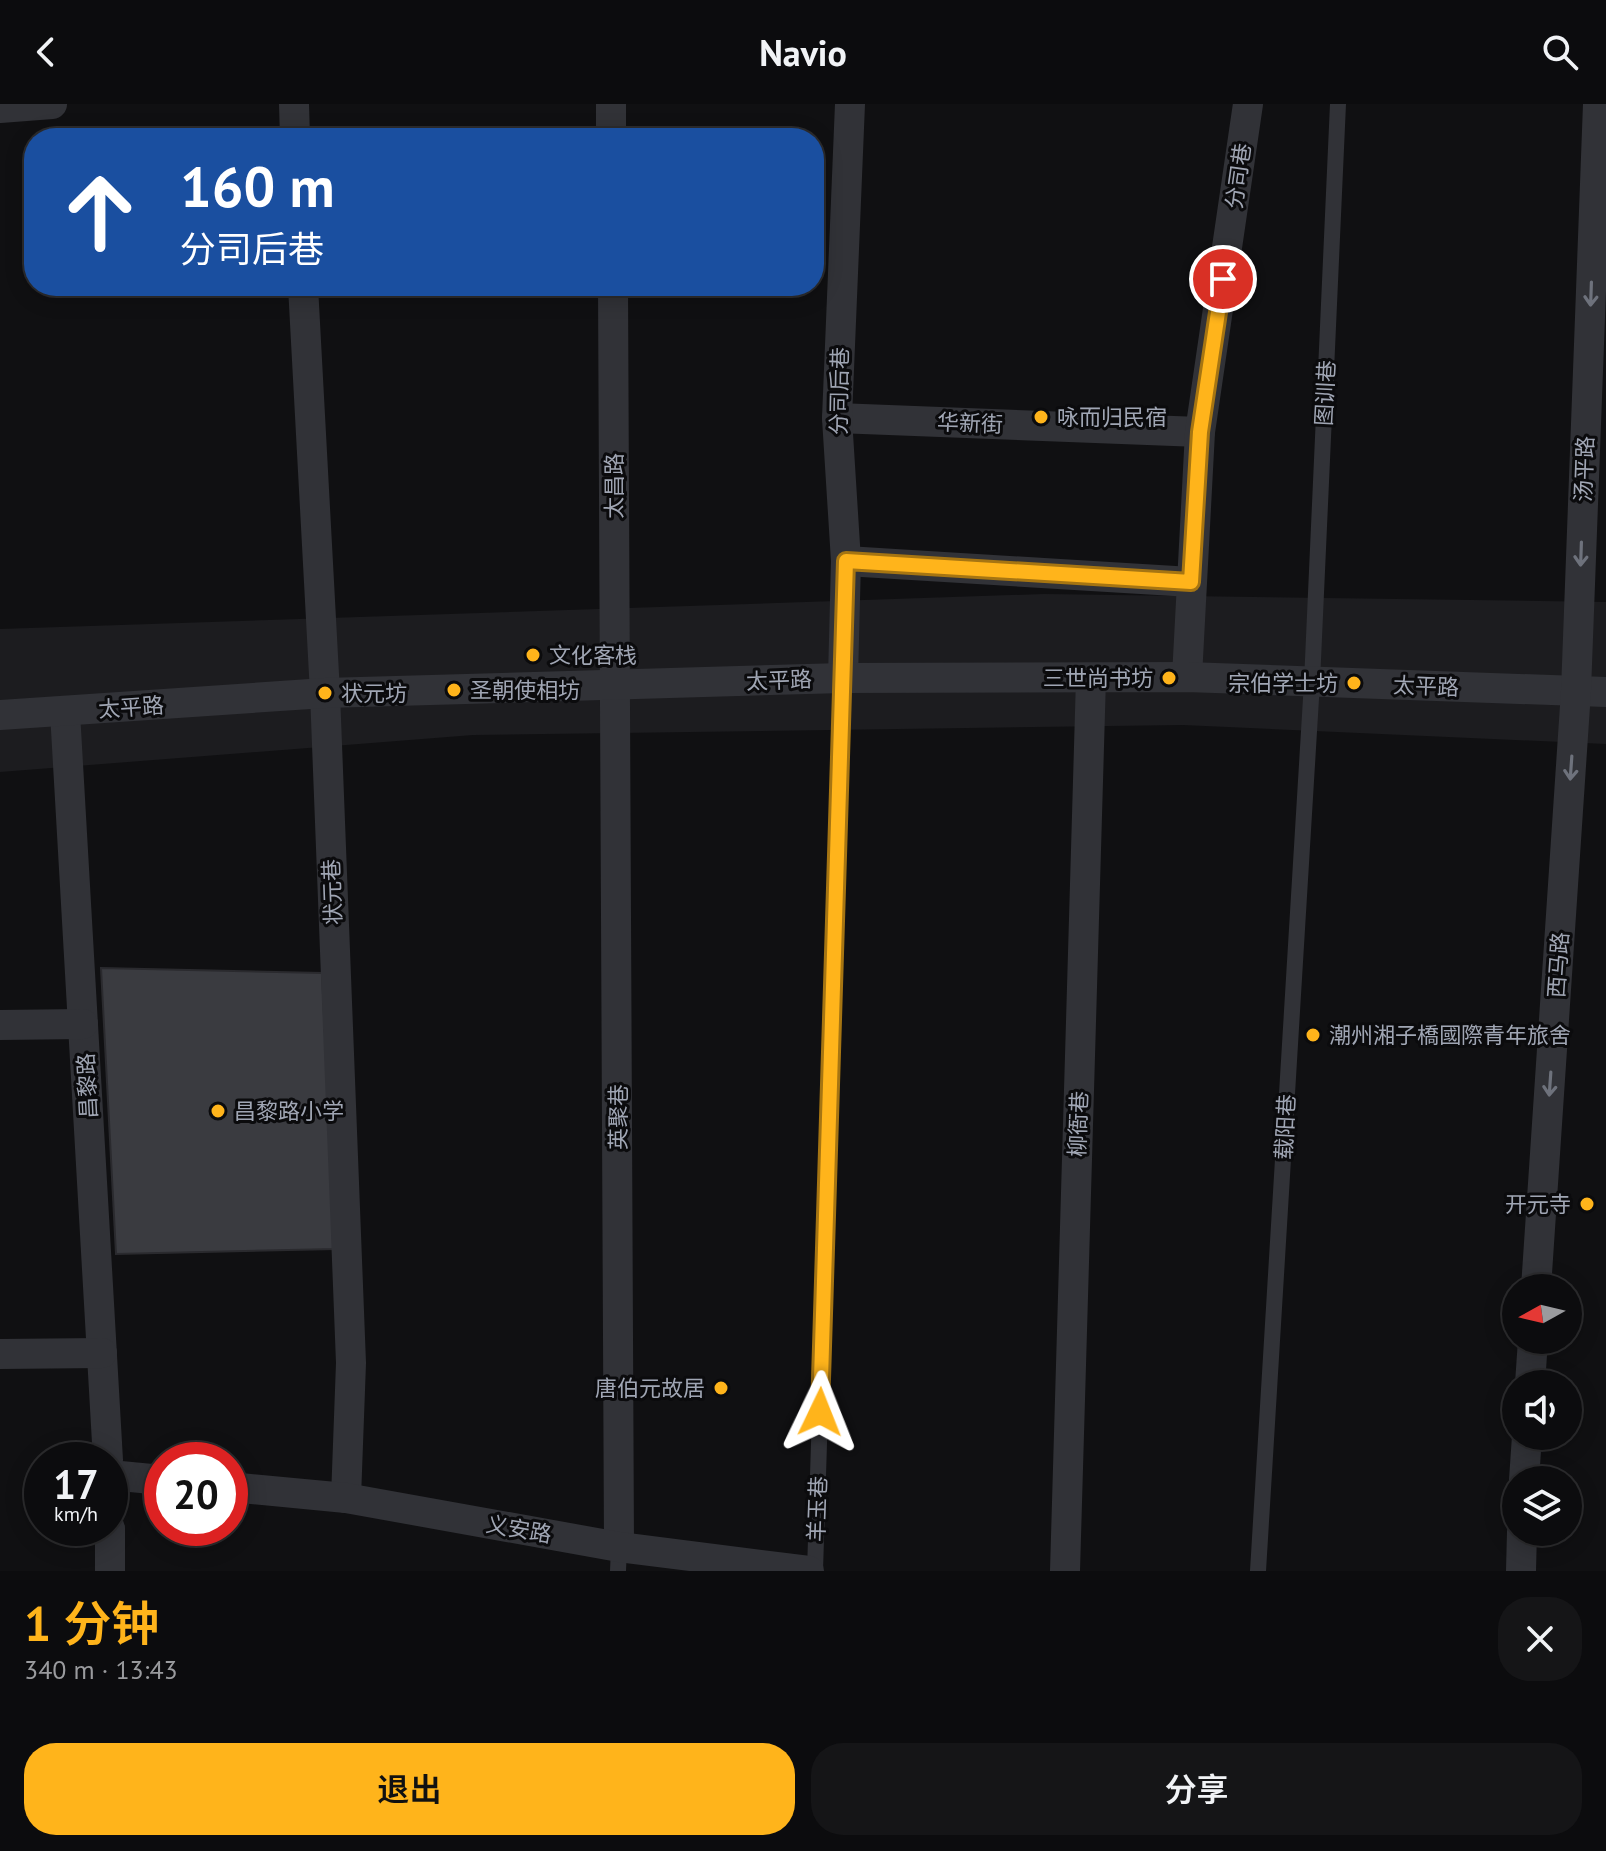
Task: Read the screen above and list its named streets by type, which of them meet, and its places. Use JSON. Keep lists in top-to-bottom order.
{
  "streets": {
    "street": [
      "分司巷",
      "分司后巷",
      "华新街",
      "汤平路",
      "太昌路",
      "太平路",
      "状元巷",
      "西马路",
      "昌黎路",
      "英聚巷",
      "柳衙巷",
      "义安路"
    ],
    "lane": ["图训巷", "载阳巷", "羊玉巷"]
  },
  "crossings": [
    ["分司巷", "华新街"],
    ["分司巷", "太平路"],
    ["分司后巷", "华新街"],
    ["分司后巷", "太平路"],
    ["分司后巷", "羊玉巷"],
    ["图训巷", "太平路"],
    ["图训巷", "载阳巷"],
    ["汤平路", "太平路"],
    ["汤平路", "西马路"],
    ["太昌路", "太平路"],
    ["太昌路", "英聚巷"],
    ["太平路", "状元巷"],
    ["太平路", "西马路"],
    ["太平路", "昌黎路"],
    ["太平路", "英聚巷"],
    ["太平路", "柳衙巷"],
    ["太平路", "载阳巷"],
    ["太平路", "羊玉巷"],
    ["状元巷", "义安路"],
    ["英聚巷", "义安路"],
    ["羊玉巷", "义安路"]
  ],
  "one_way": ["汤平路", "西马路"],
  "places": [
    "咏而归民宿",
    "文化客栈",
    "三世尚书坊",
    "宗伯学士坊",
    "圣朝使相坊",
    "状元坊",
    "潮州湘子橋國際青年旅舍",
    "昌黎路小学",
    "开元寺",
    "唐伯元故居"
  ],
  "north": "left",
  "page": {
    "header": "Navio",
    "turn": ["160 m", "分司后巷"],
    "speed": "17 km/h",
    "limit": "20",
    "heading": ["1 分钟", "340 m · 13:43"],
    "buttons": ["退出", "分享"]
  }
}
